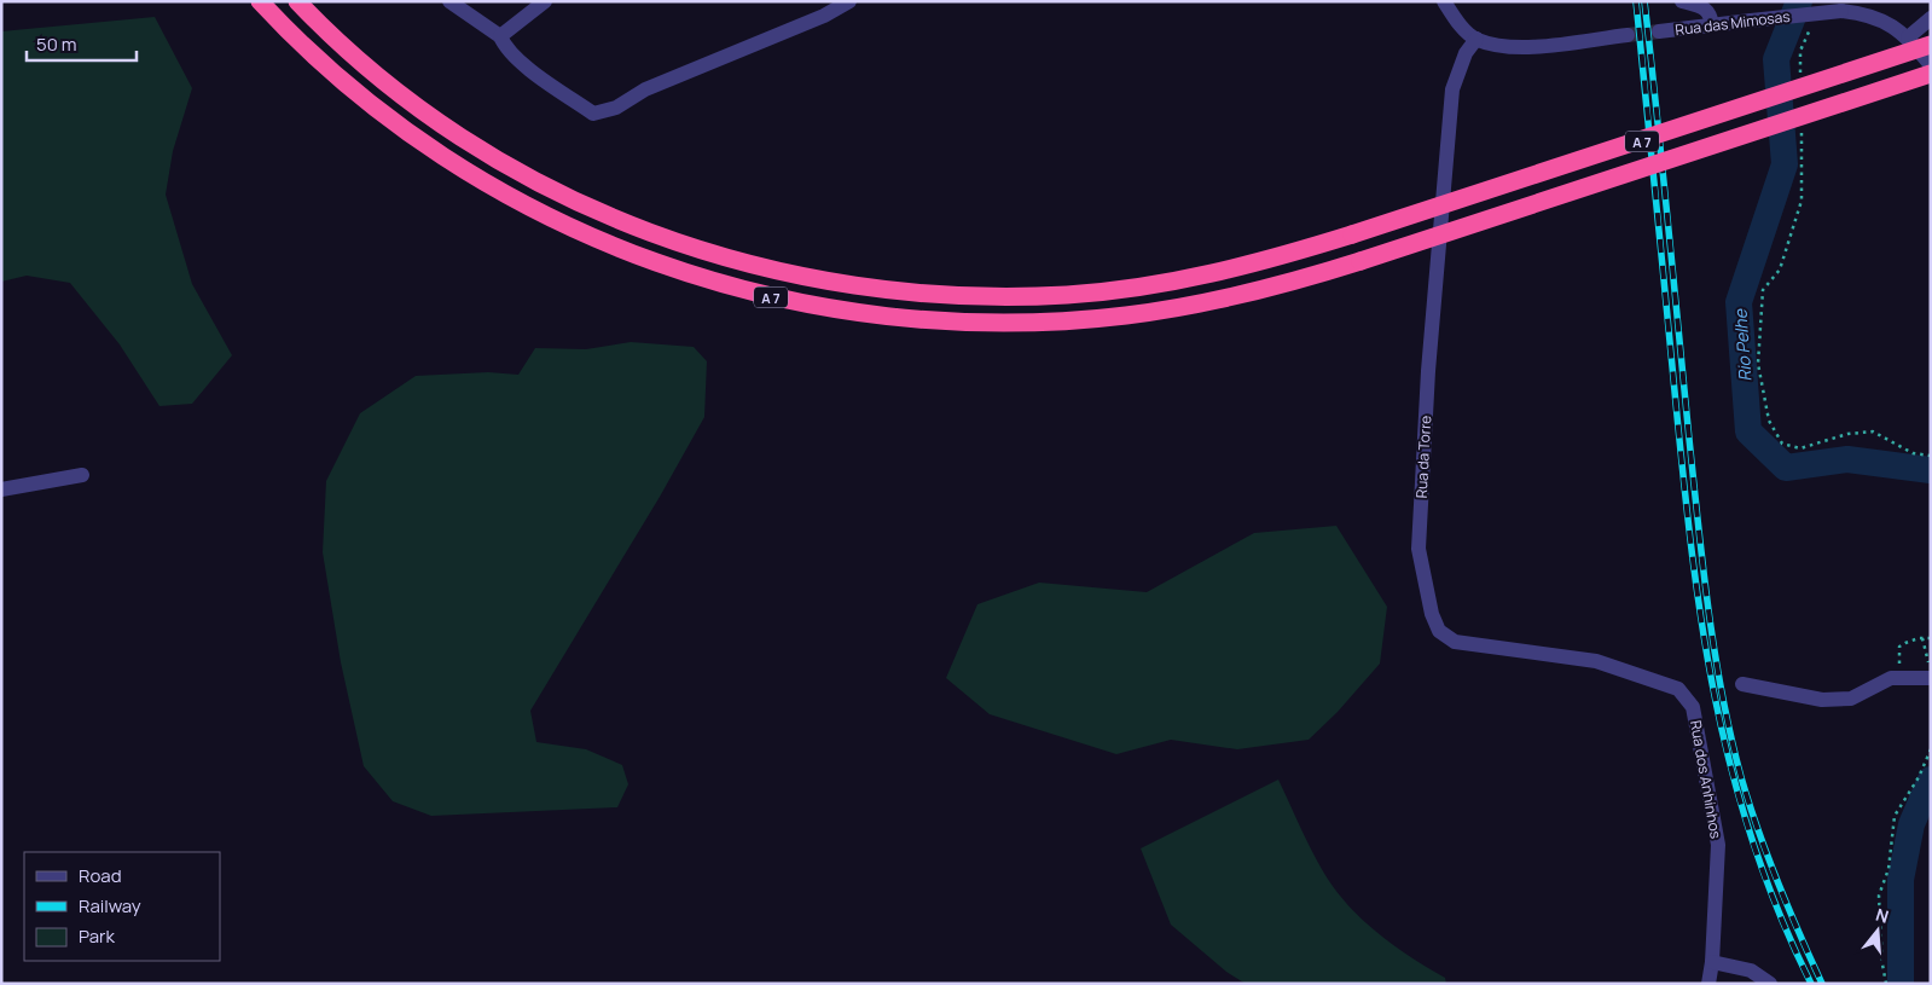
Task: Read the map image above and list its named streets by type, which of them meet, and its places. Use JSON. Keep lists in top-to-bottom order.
{
  "streets": {
    "highway": ["A 7"],
    "street": ["Rua das Mimosas", "Rua da Torre", "Rua dos Anhinhos"]
  },
  "crossings": [
    ["Rua da Torre", "Rua dos Anhinhos"]
  ],
  "water": ["Rio Pelhe"],
  "legend": ["Road", "Railway", "Park"],
  "scale_bar": "50 m",
  "north": "top"
}
